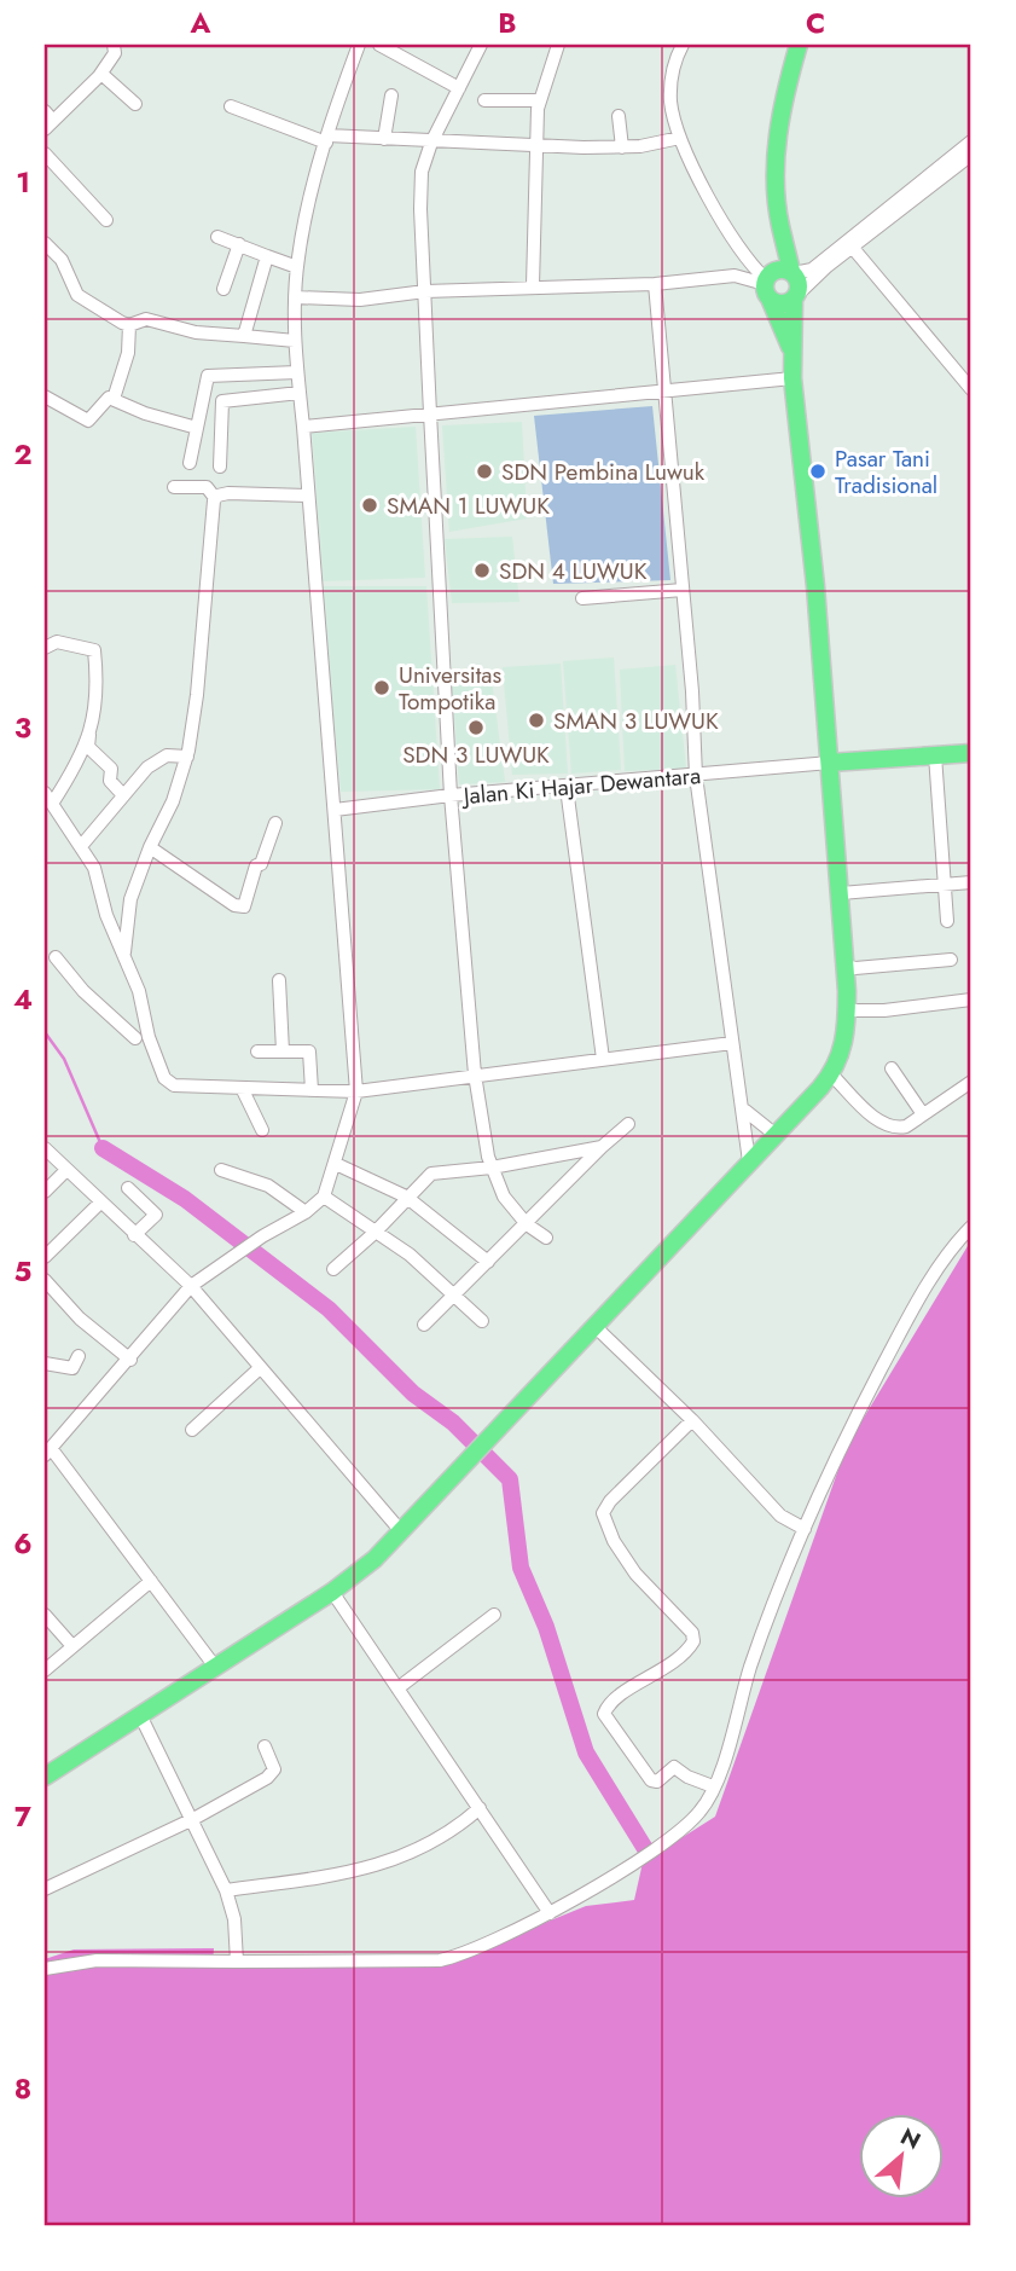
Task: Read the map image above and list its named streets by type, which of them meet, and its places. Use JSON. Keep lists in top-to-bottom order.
{
  "streets": {
    "street": ["Jalan Ki Hajar Dewantara"]
  },
  "places": [
    "SDN Pembina Luwuk",
    "Pasar Tani Tradisional",
    "SMAN 1 LUWUK",
    "SDN 4 LUWUK",
    "Universitas Tompotika",
    "SMAN 3 LUWUK",
    "SDN 3 LUWUK"
  ],
  "north": "top right",
  "grid": {
    "columns": ["A", "B", "C"],
    "rows": [
      "1",
      "2",
      "3",
      "4",
      "5",
      "6",
      "7",
      "8"
    ]
  }
}
